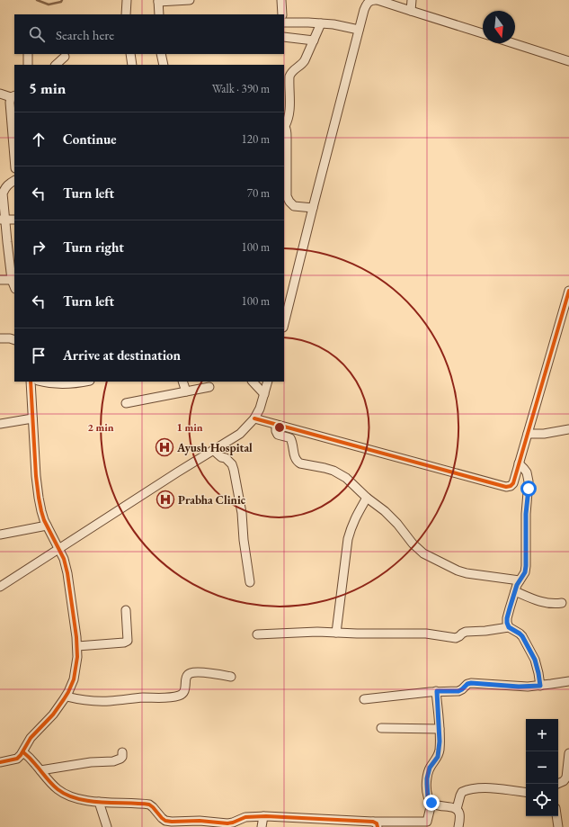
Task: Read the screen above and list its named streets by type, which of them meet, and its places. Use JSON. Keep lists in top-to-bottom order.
{
  "places": {
    "hospital": ["Ayush Hospital", "Prabha Clinic"]
  },
  "north": "bottom",
  "page": {
    "search": "Search here",
    "heading": ["5 min", "Walk · 390 m"],
    "list": [
      ["Continue", "120 m"],
      ["Turn left", "70 m"],
      ["Turn right", "100 m"],
      ["Turn left", "100 m"],
      "Arrive at destination"
    ],
    "map_buttons": ["+", "−"]
  },
  "rings": ["2 min", "1 min"]
}
